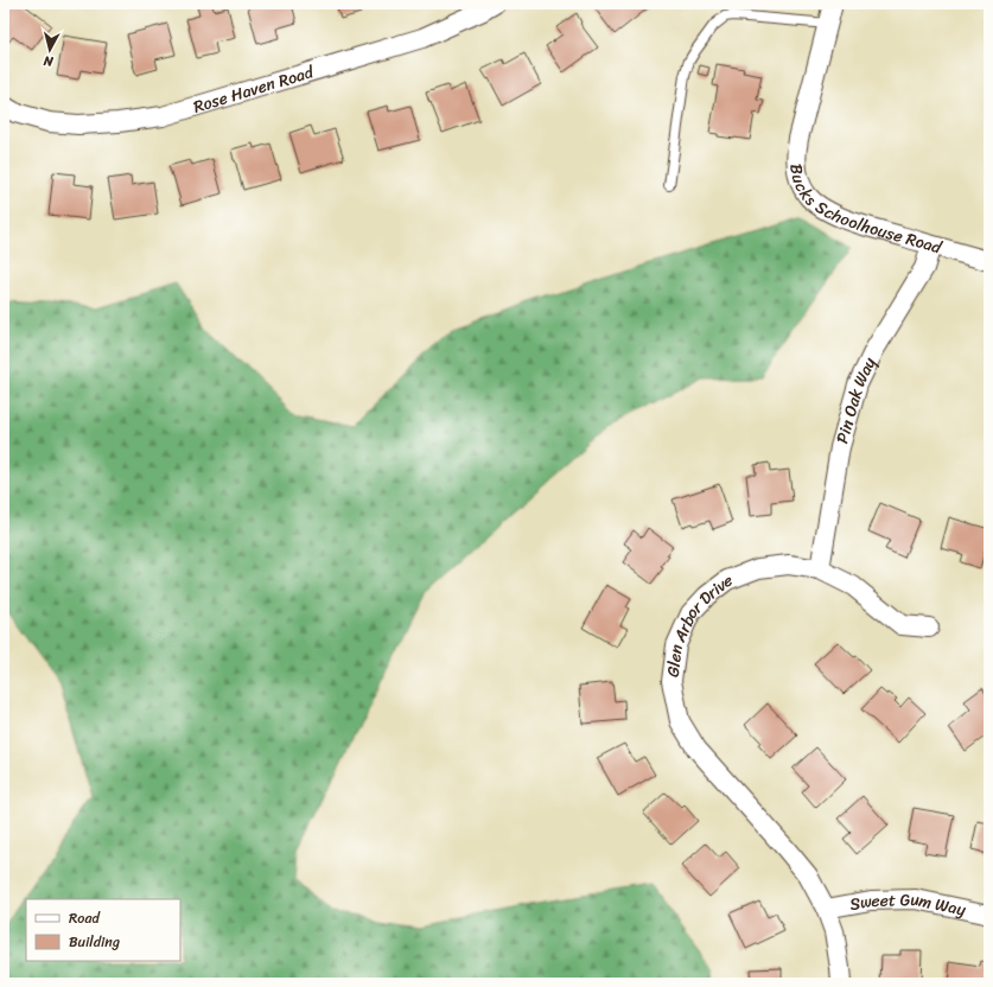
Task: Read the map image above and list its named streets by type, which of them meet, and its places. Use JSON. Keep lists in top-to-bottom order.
{
  "streets": {
    "street": [
      "Rose Haven Road",
      "Bucks Schoolhouse Road",
      "Pin Oak Way",
      "Glen Arbor Drive",
      "Sweet Gum Way"
    ]
  },
  "crossings": [
    ["Bucks Schoolhouse Road", "Pin Oak Way"],
    ["Pin Oak Way", "Glen Arbor Drive"],
    ["Glen Arbor Drive", "Sweet Gum Way"]
  ],
  "legend": ["Road", "Building"],
  "north": "bottom"
}
